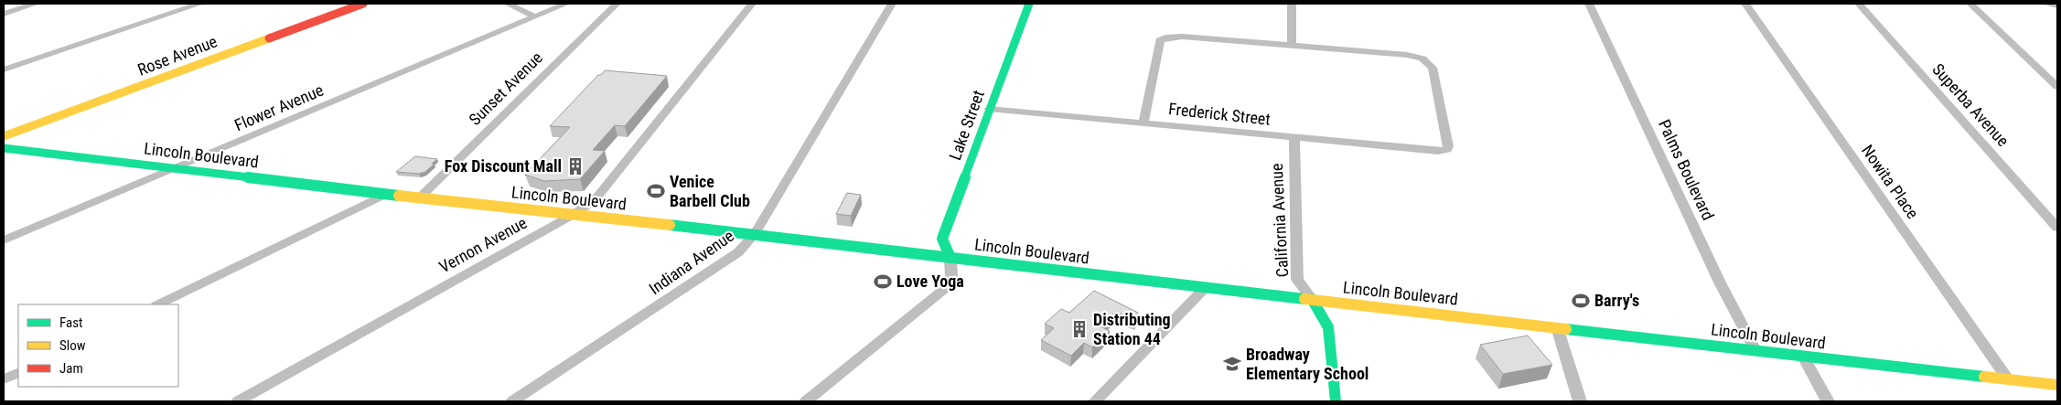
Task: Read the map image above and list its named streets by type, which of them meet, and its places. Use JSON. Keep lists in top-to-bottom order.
{
  "streets": {
    "main road": [
      "Rose Avenue",
      "Lake Street",
      "Lincoln Boulevard",
      "California Avenue"
    ],
    "street": [
      "Sunset Avenue",
      "Superba Avenue",
      "Flower Avenue",
      "Frederick Street",
      "Palms Boulevard",
      "Nowita Place",
      "Vernon Avenue",
      "Indiana Avenue"
    ]
  },
  "crossings": [
    ["Sunset Avenue", "Lincoln Boulevard"],
    ["Flower Avenue", "Lincoln Boulevard"],
    ["Frederick Street", "Lake Street"],
    ["Frederick Street", "California Avenue"],
    ["Lake Street", "Lincoln Boulevard"],
    ["Lincoln Boulevard", "Palms Boulevard"],
    ["Lincoln Boulevard", "Nowita Place"],
    ["Lincoln Boulevard", "California Avenue"],
    ["Lincoln Boulevard", "Vernon Avenue"],
    ["Lincoln Boulevard", "Indiana Avenue"]
  ],
  "places": {
    "building": ["Fox Discount Mall", "Distributing Station 44"],
    "sports": ["Venice Barbell Club", "Love Yoga", "Barry's"],
    "school or university": ["Broadway Elementary School"]
  },
  "legend": ["Fast", "Slow", "Jam"]
}
